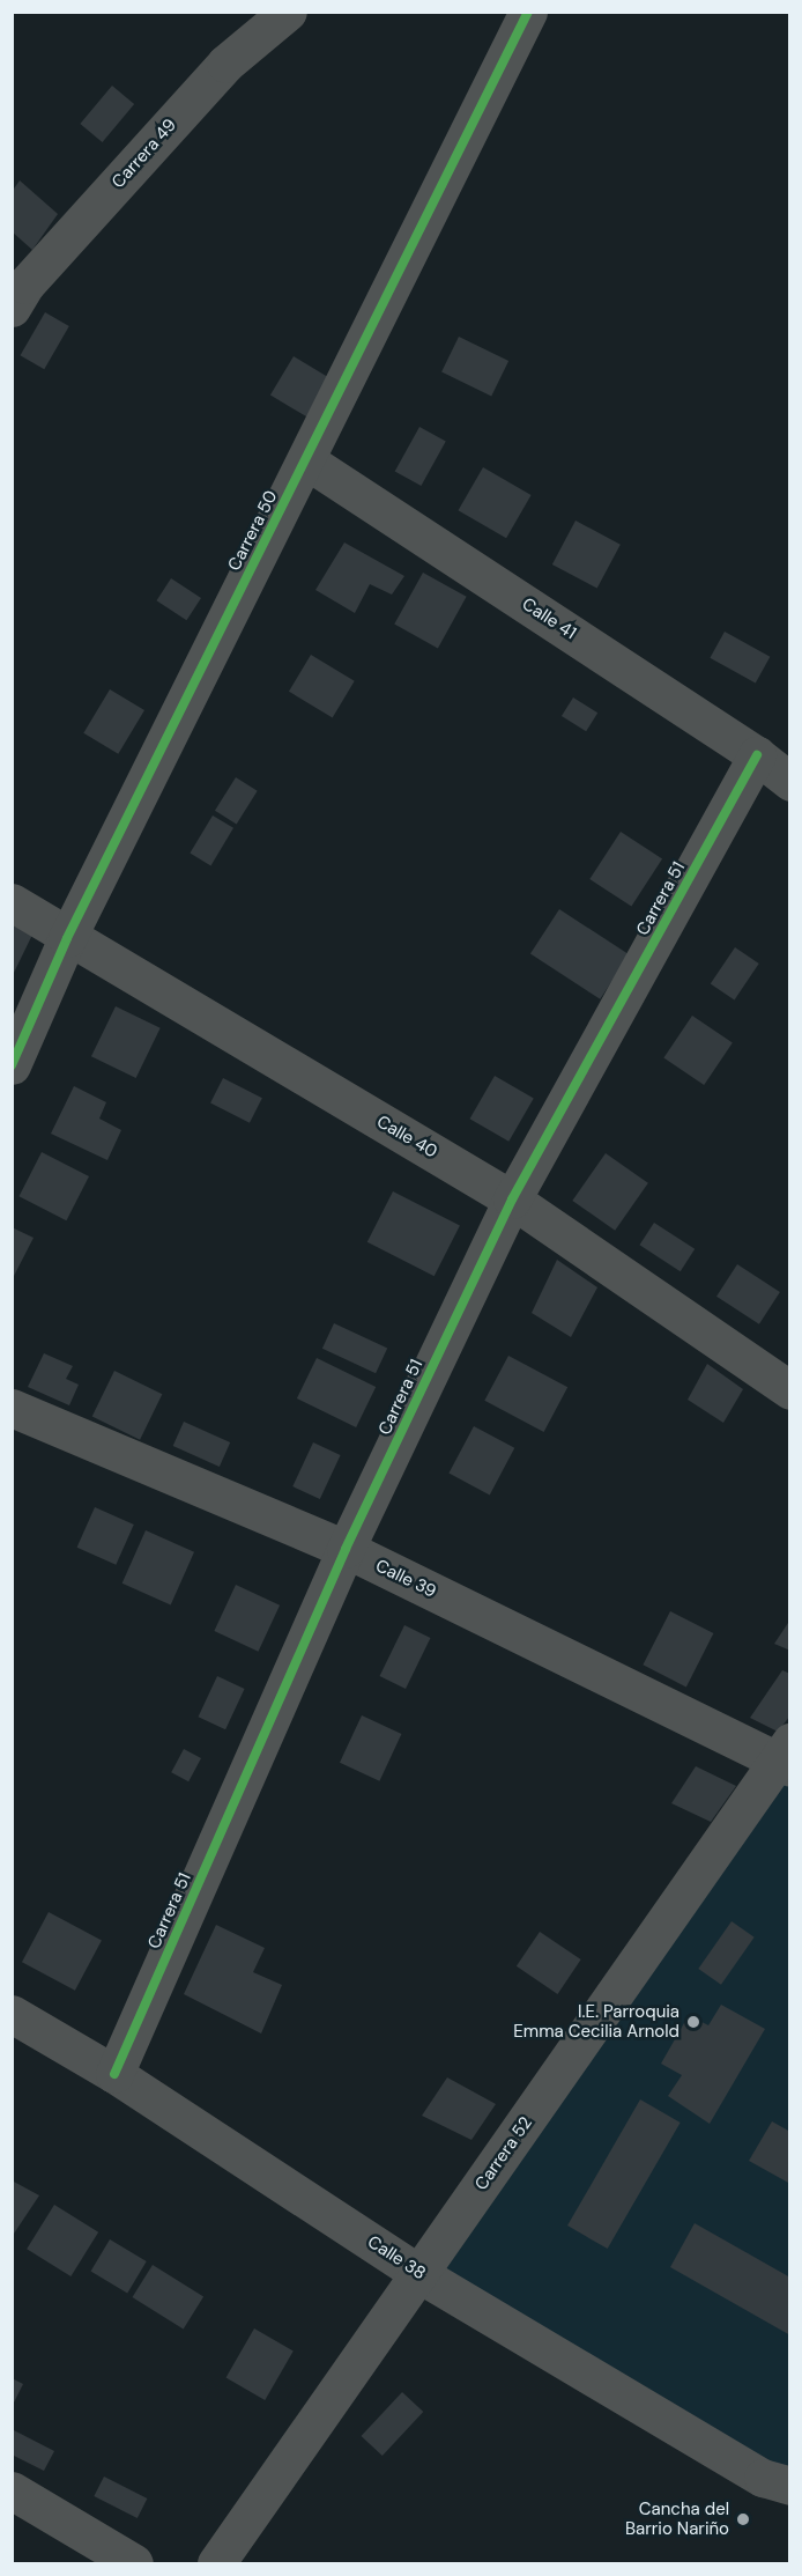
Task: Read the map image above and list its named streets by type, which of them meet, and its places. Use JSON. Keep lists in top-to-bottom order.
{
  "streets": {
    "street": [
      "Carrera 49",
      "Carrera 50",
      "Calle 41",
      "Carrera 51",
      "Calle 40",
      "Calle 39",
      "Carrera 52",
      "Calle 38"
    ]
  },
  "crossings": [
    ["Carrera 50", "Calle 41"],
    ["Carrera 50", "Calle 40"],
    ["Calle 41", "Carrera 51"],
    ["Carrera 51", "Calle 40"],
    ["Carrera 51", "Calle 39"],
    ["Carrera 51", "Calle 38"],
    ["Calle 39", "Carrera 52"],
    ["Carrera 52", "Calle 38"]
  ],
  "places": ["I.E. Parroquia Emma Cecilia Arnold", "Cancha del Barrio Nariño"]
}
